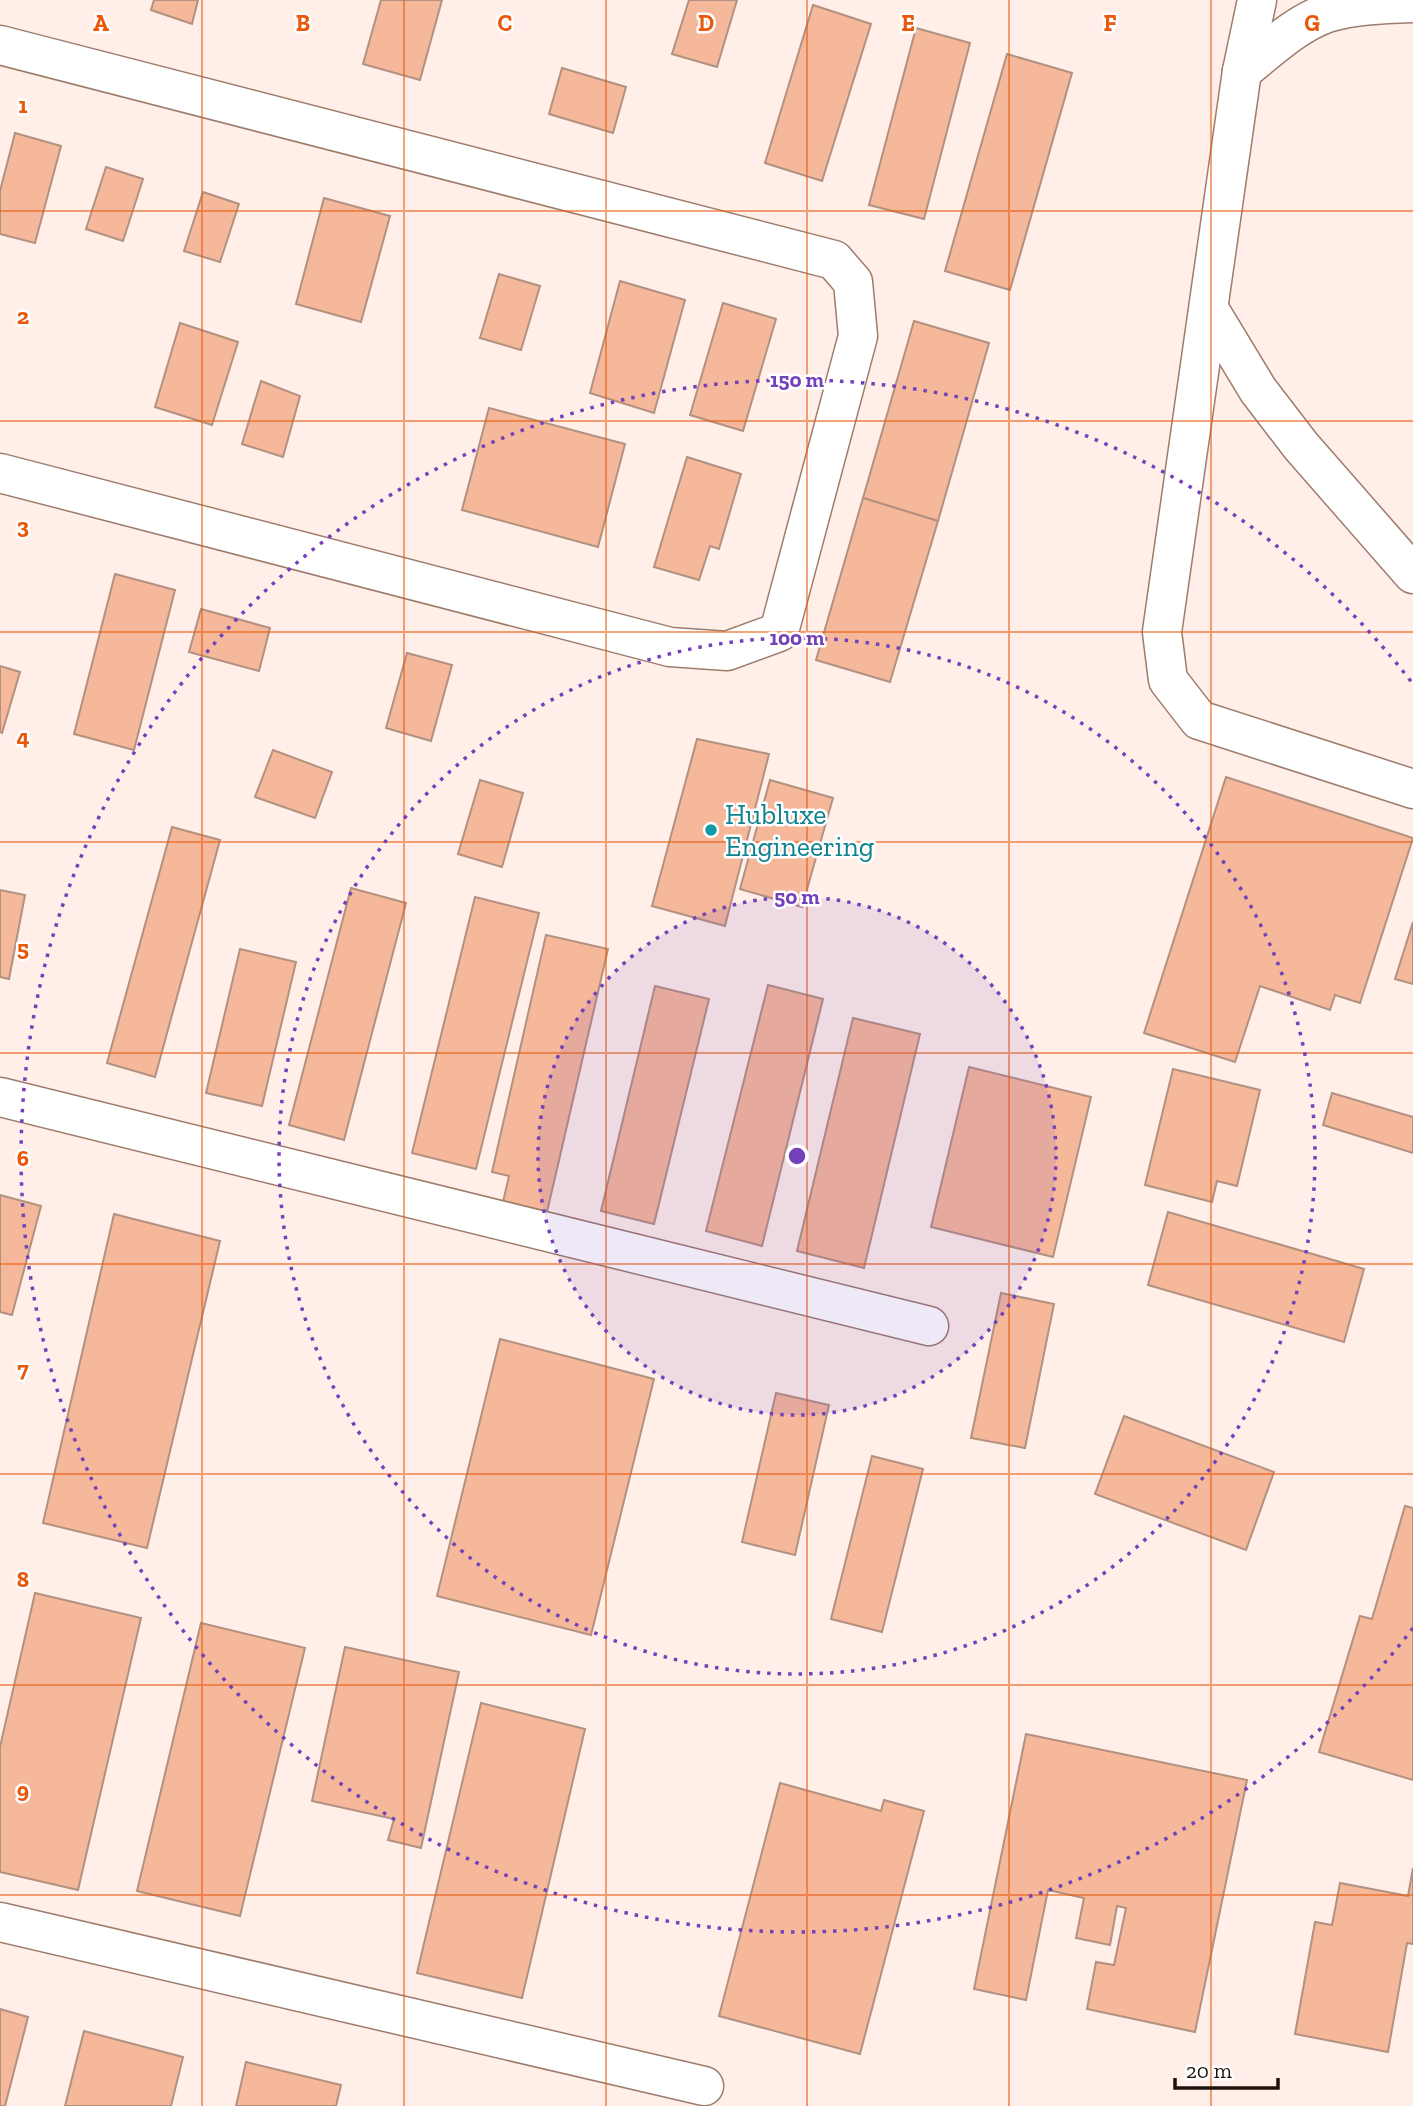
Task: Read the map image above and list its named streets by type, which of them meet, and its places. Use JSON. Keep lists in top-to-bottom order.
{
  "places": ["Hubluxe Engineering"],
  "scale_bar": "20 m",
  "grid": {
    "columns": [
      "A",
      "B",
      "C",
      "D",
      "E",
      "F",
      "G"
    ],
    "rows": [
      "1",
      "2",
      "3",
      "4",
      "5",
      "6",
      "7",
      "8",
      "9"
    ]
  },
  "rings": ["150 m", "100 m", "50 m"]
}
